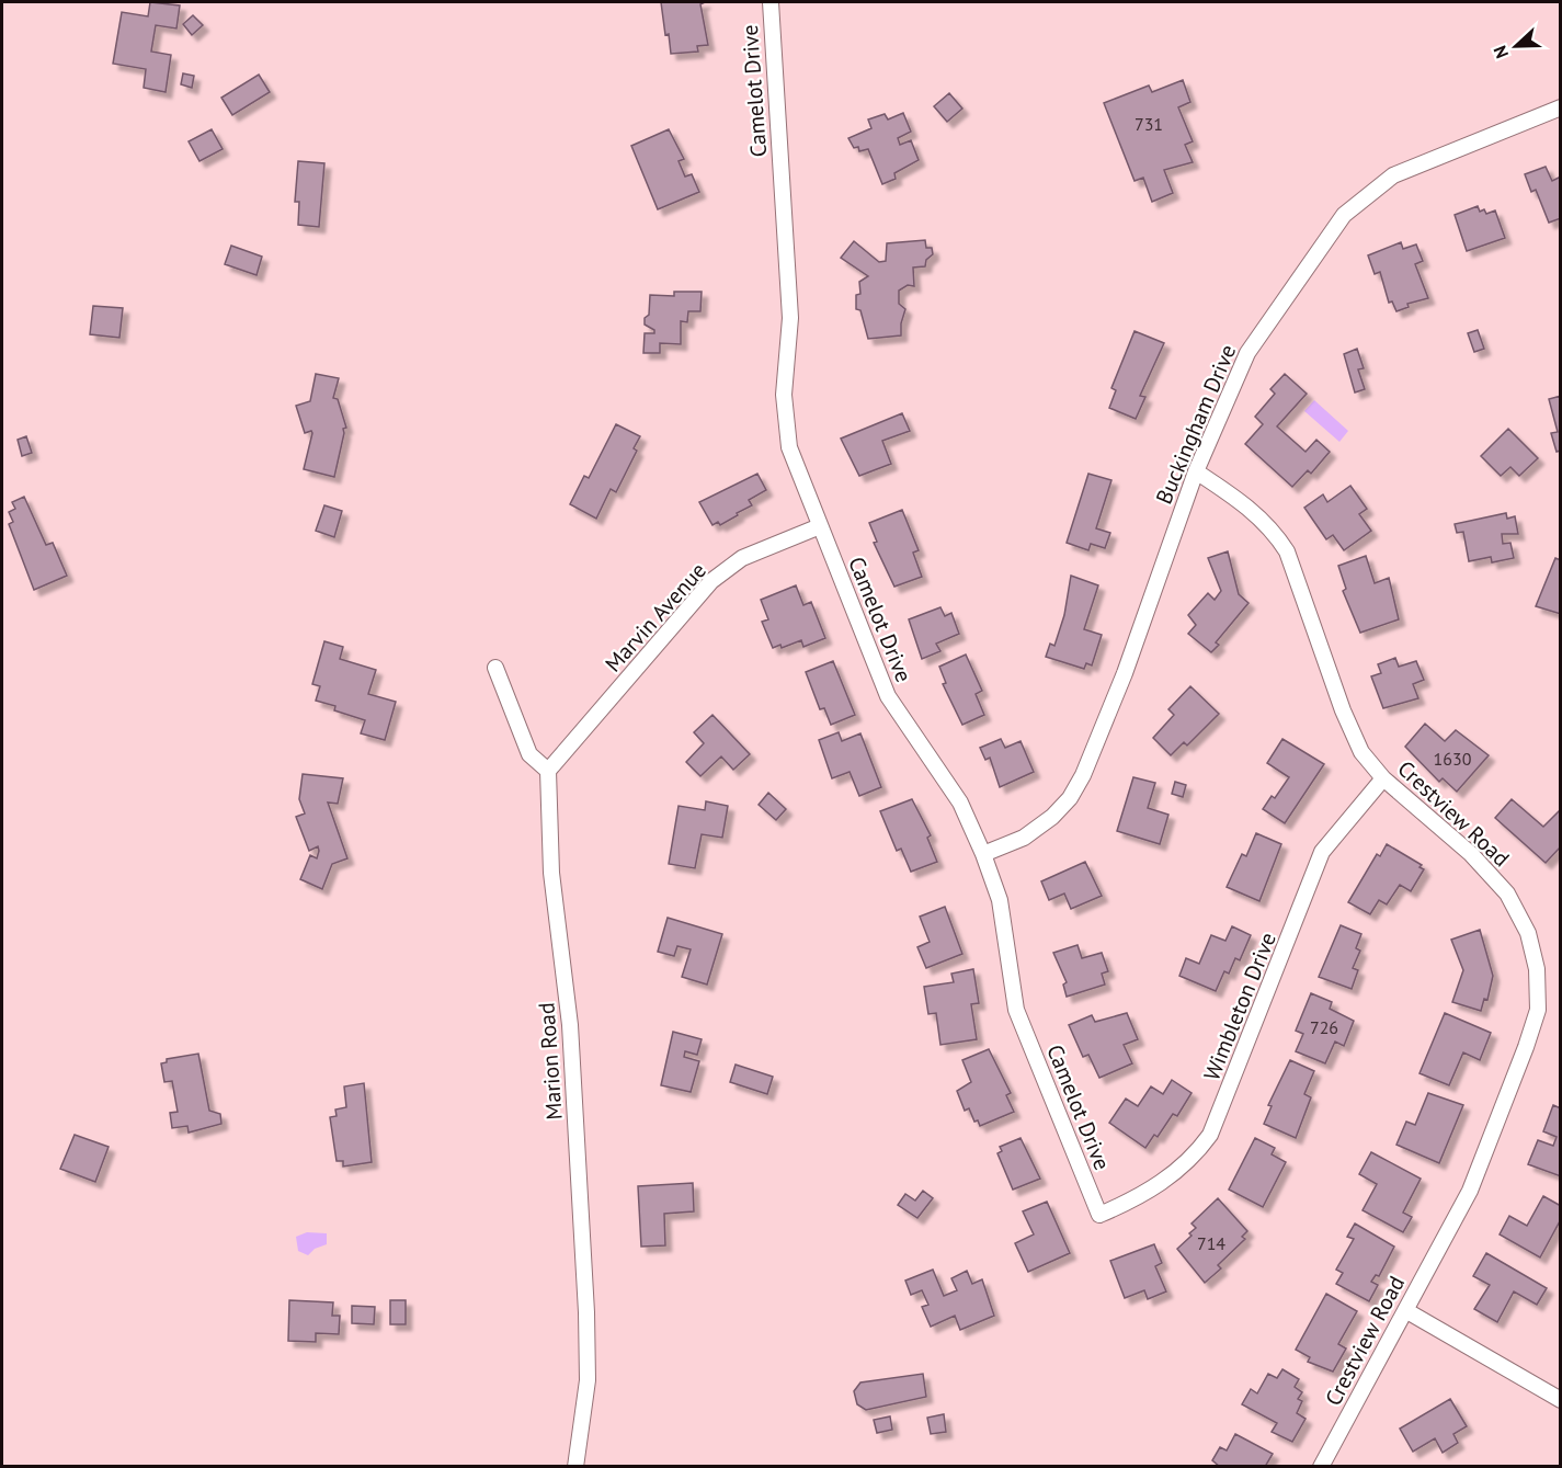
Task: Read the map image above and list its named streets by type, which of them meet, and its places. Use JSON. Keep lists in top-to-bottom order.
{
  "streets": {
    "street": [
      "Camelot Drive",
      "Buckingham Drive",
      "Marvin Avenue",
      "Crestview Road",
      "Wimbleton Drive",
      "Marion Road"
    ]
  },
  "crossings": [
    ["Camelot Drive", "Buckingham Drive"],
    ["Camelot Drive", "Marvin Avenue"],
    ["Camelot Drive", "Wimbleton Drive"],
    ["Buckingham Drive", "Crestview Road"],
    ["Marvin Avenue", "Marion Road"],
    ["Crestview Road", "Wimbleton Drive"]
  ],
  "house_numbers": [
    "731",
    "1630",
    "726",
    "714"
  ],
  "north": "left"
}
